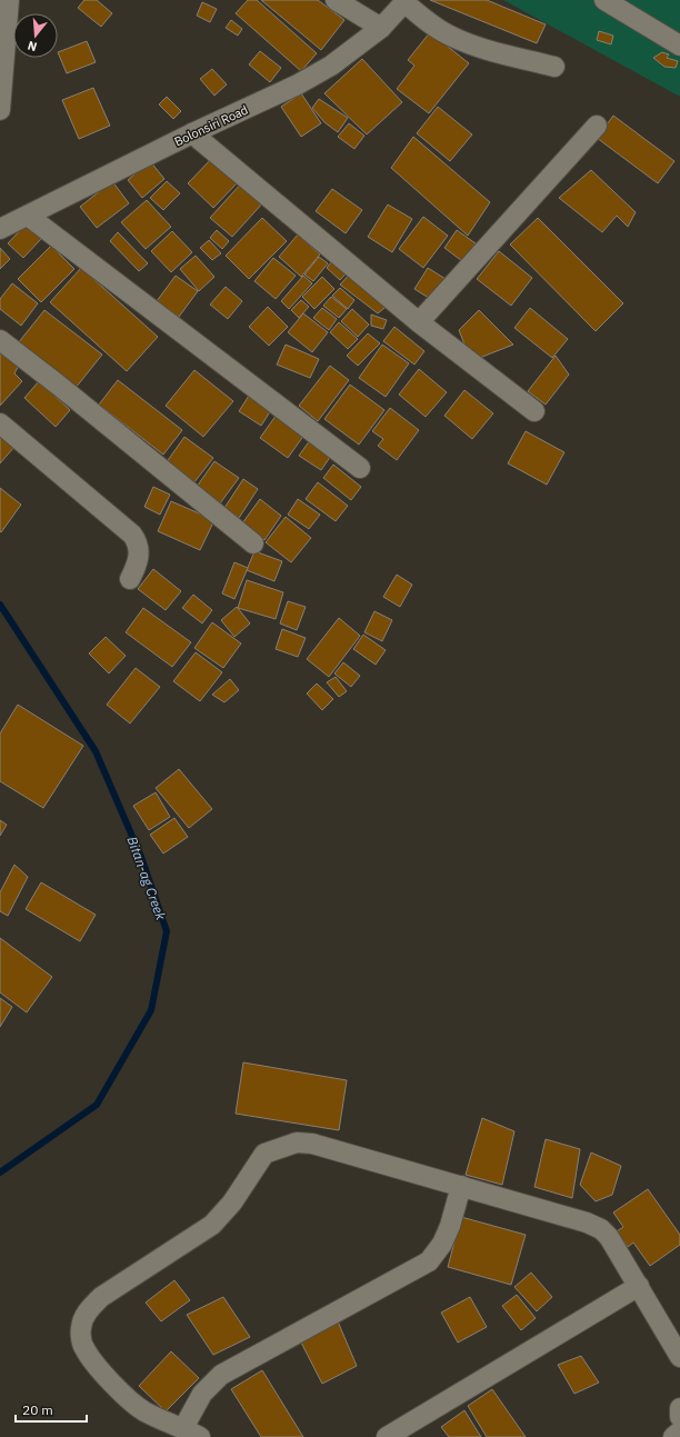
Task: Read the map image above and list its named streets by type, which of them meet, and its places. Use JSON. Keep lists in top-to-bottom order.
{
  "streets": {
    "street": ["Bolonsiri Road"]
  },
  "water": ["Bitan-ag Creek"],
  "scale_bar": "20 m",
  "north": "bottom"
}
